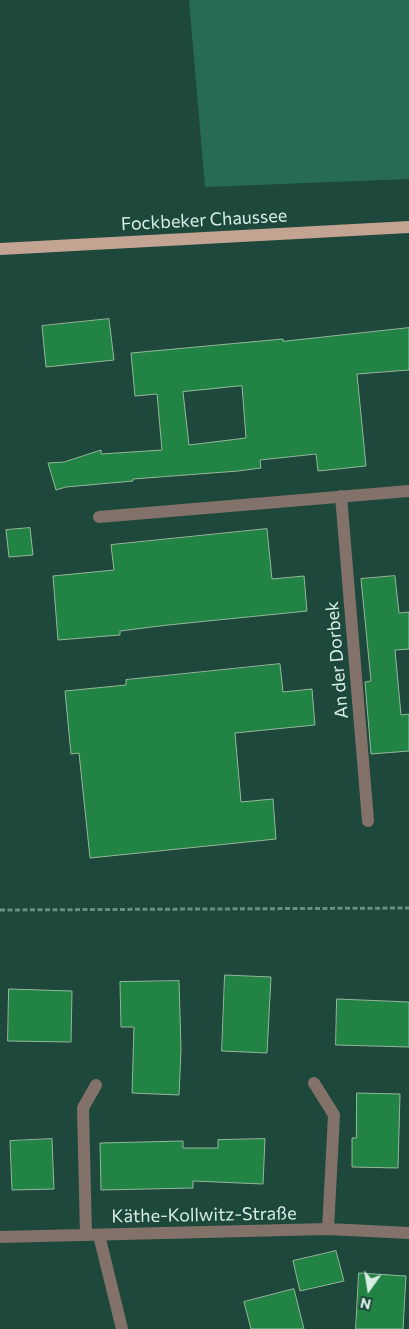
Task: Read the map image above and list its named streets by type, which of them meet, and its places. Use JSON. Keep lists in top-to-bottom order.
{
  "streets": {
    "main road": ["Fockbeker Chaussee"],
    "street": ["An der Dorbek", "Käthe-Kollwitz-Straße"]
  },
  "north": "bottom"
}
